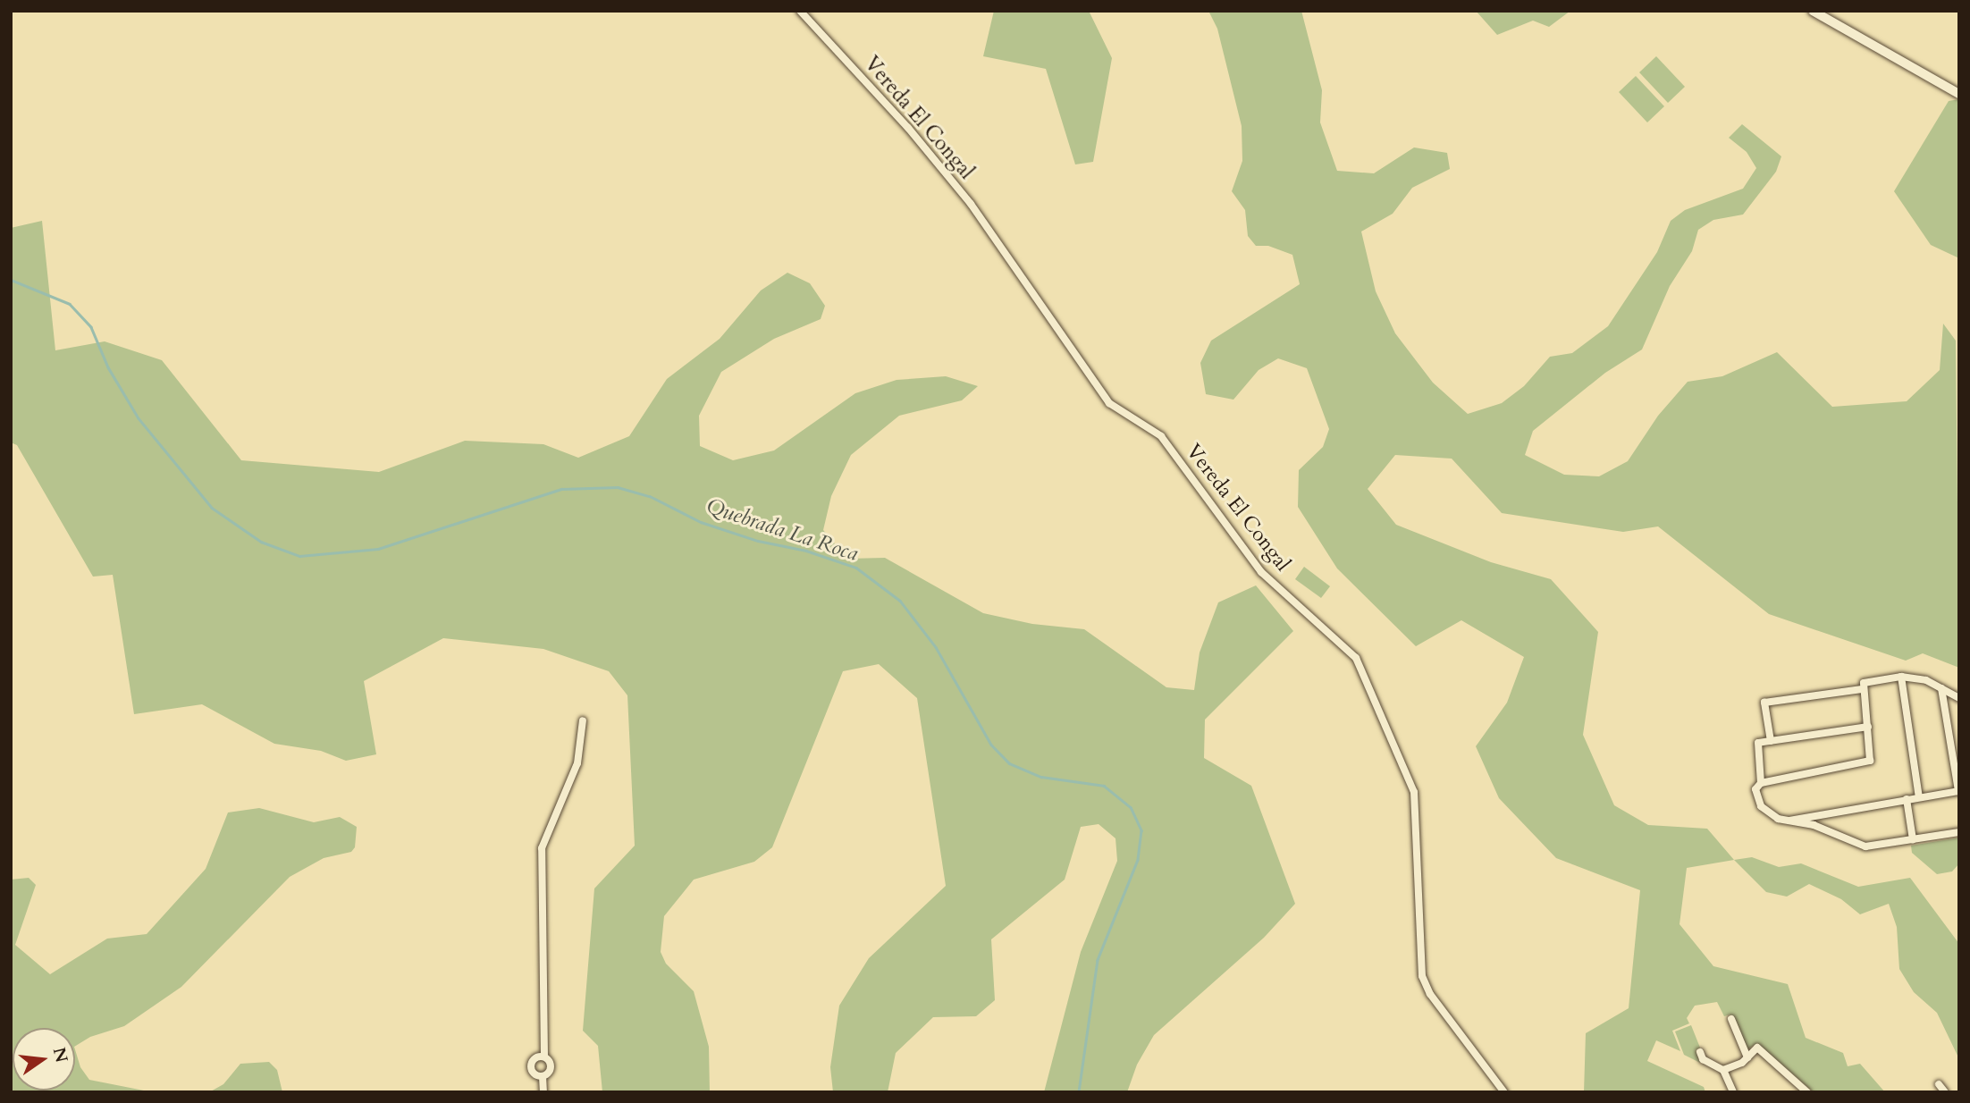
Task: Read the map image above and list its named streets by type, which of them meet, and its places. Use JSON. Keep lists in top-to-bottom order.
{
  "streets": {
    "street": ["Vereda El Congal"]
  },
  "water": ["Quebrada La Roca"],
  "north": "right"
}
